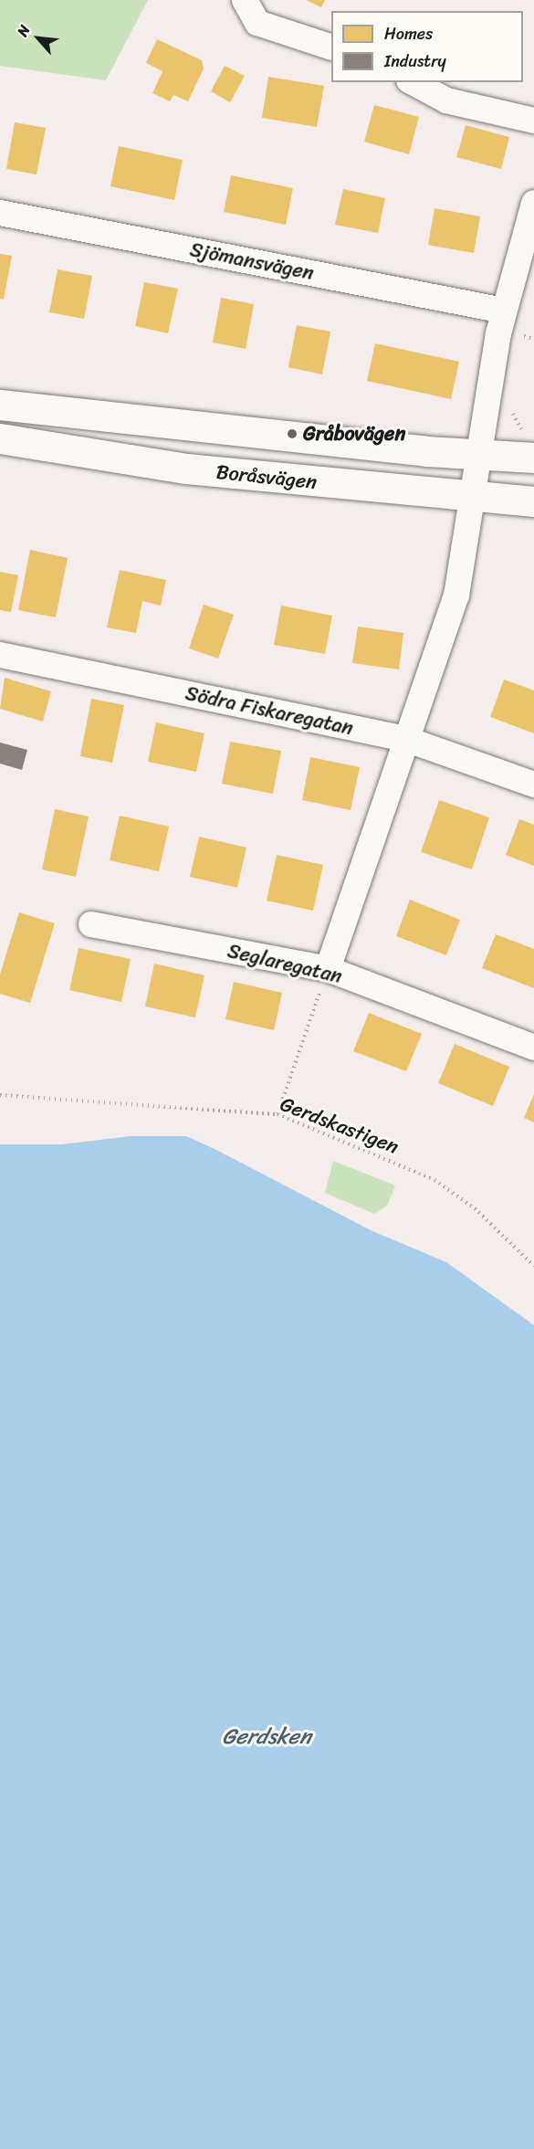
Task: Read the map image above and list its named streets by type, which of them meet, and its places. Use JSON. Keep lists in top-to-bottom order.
{
  "streets": {
    "main road": ["Boråsvägen"],
    "street": ["Sjömansvägen", "Södra Fiskaregatan", "Seglaregatan"],
    "path": ["Gerdskastigen"]
  },
  "water": ["Gerdsken"],
  "places": ["Gråbovägen"],
  "legend": ["Homes", "Industry"],
  "north": "top left"
}
